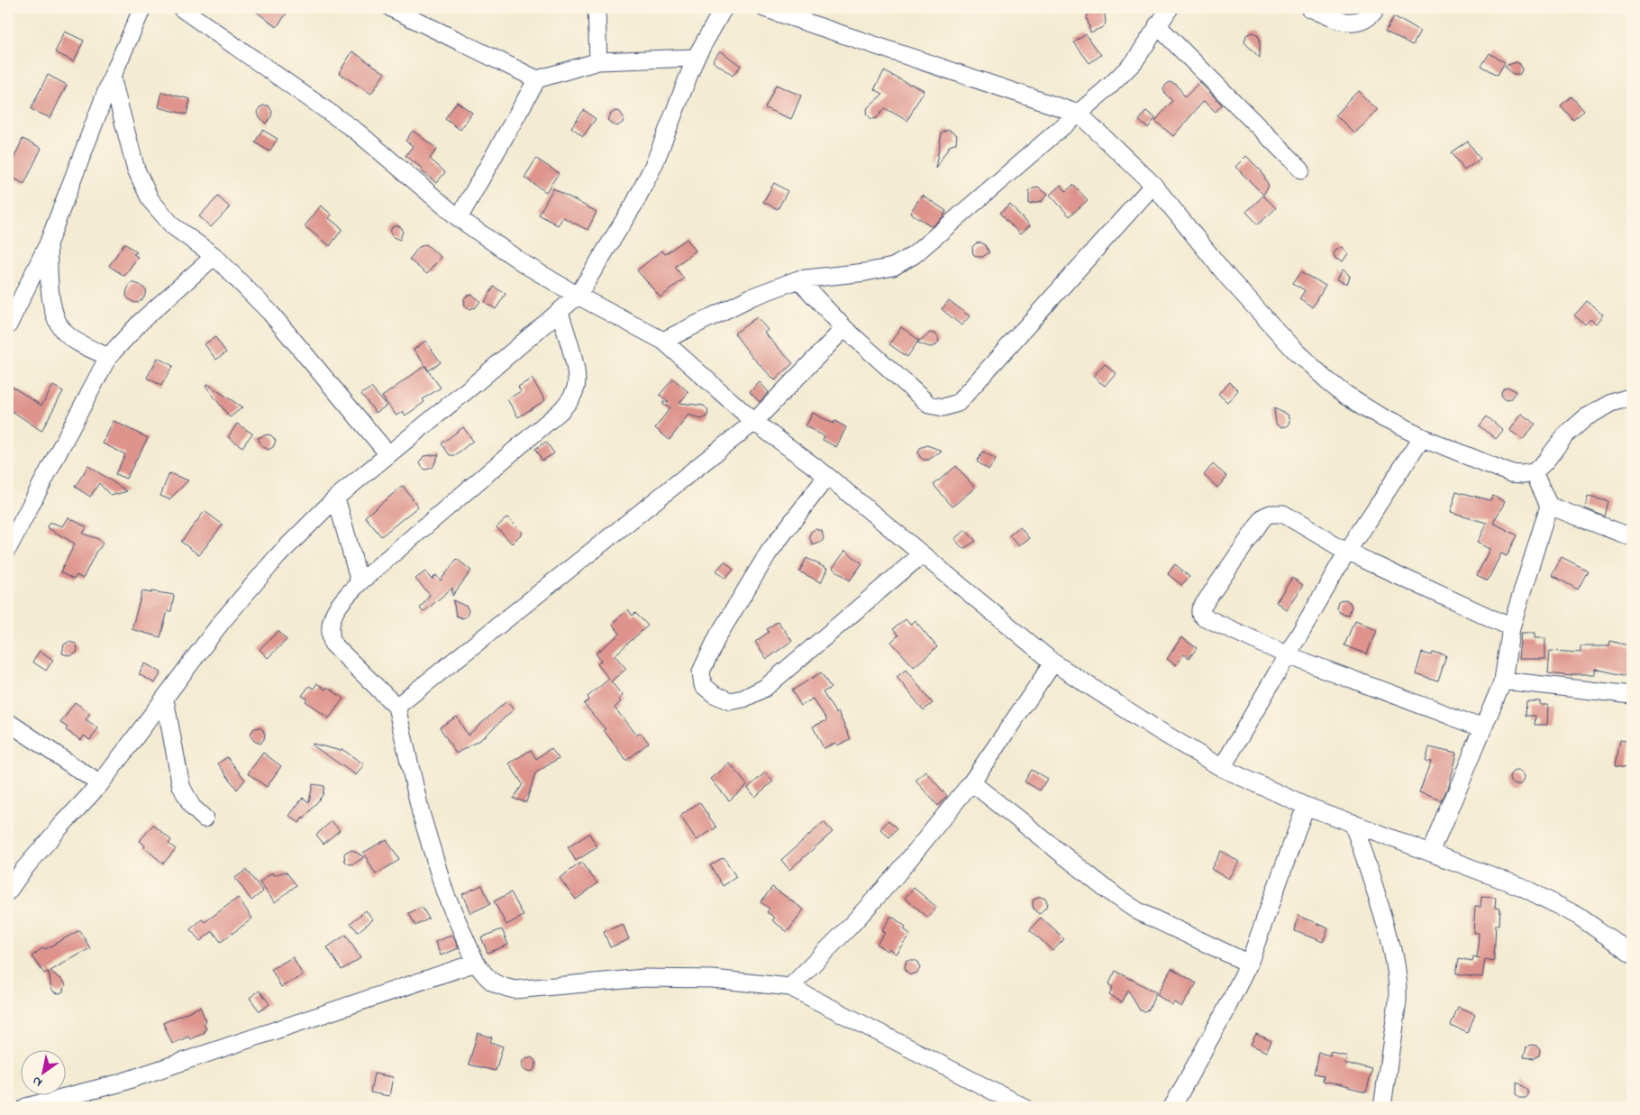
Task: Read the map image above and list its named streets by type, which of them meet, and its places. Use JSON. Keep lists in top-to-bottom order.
{
  "north": "bottom left"
}
